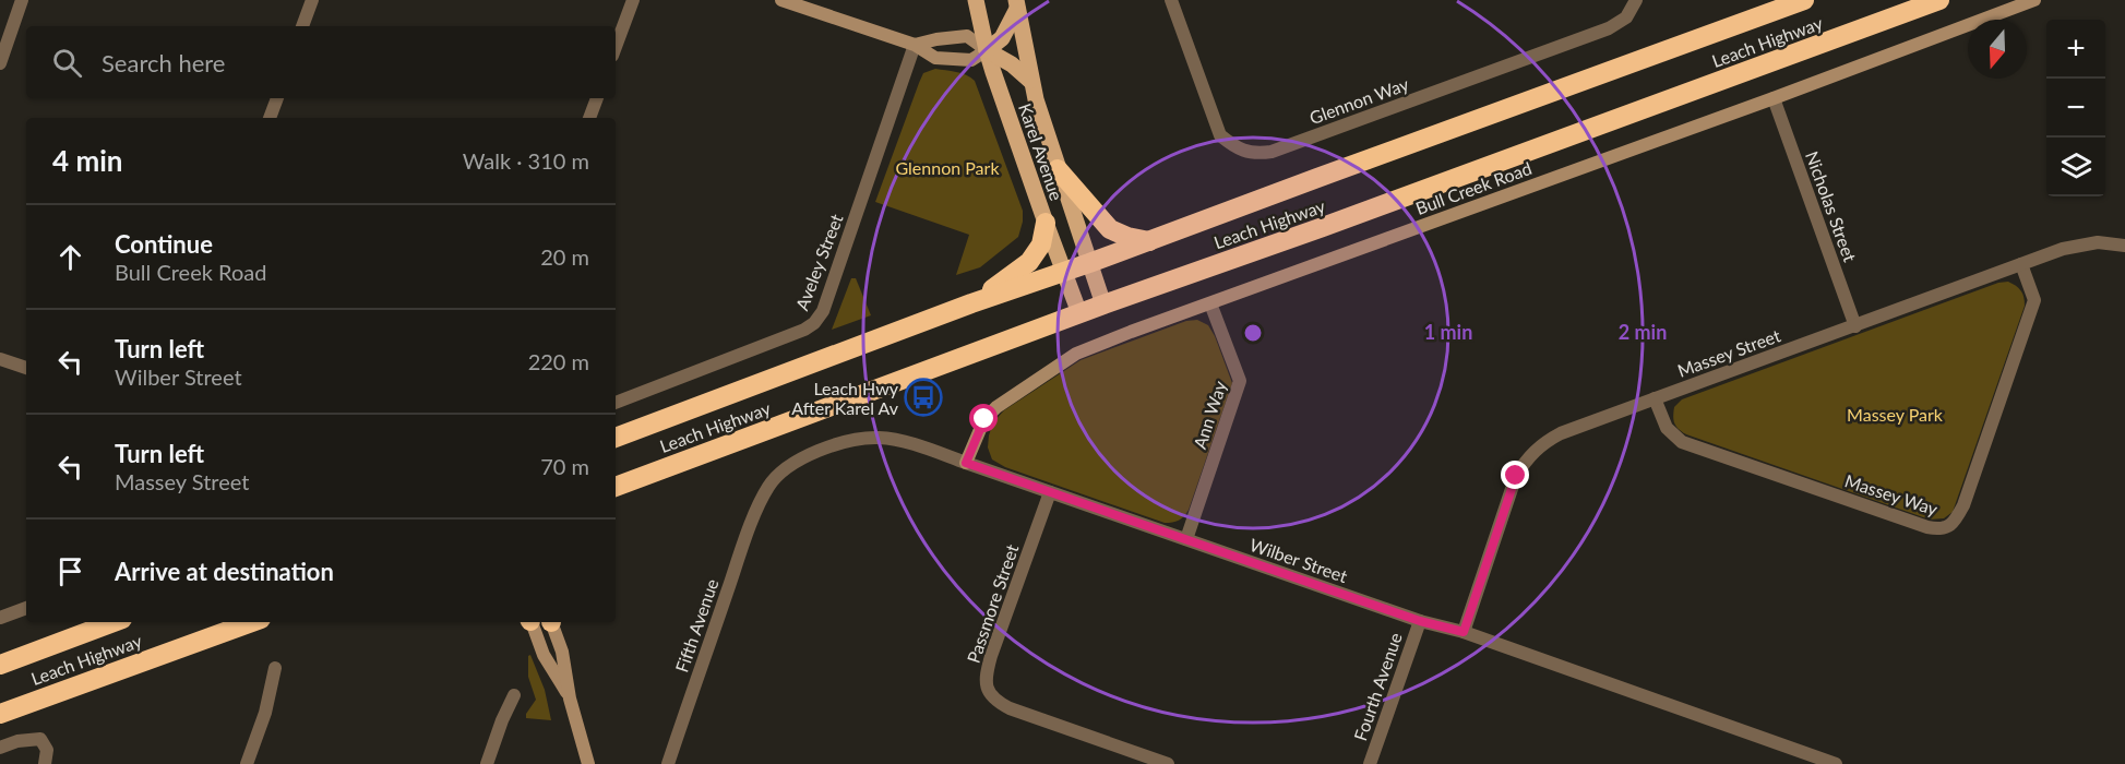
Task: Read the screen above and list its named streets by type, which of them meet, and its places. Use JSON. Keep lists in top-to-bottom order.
{
  "streets": {
    "highway": ["Leach Highway"],
    "main road": ["Karel Avenue"],
    "street": [
      "Glennon Way",
      "Bull Creek Road",
      "Nicholas Street",
      "Aveley Street",
      "Massey Street",
      "Ann Way",
      "Massey Way",
      "Wilber Street",
      "Passmore Street",
      "Fifth Avenue",
      "Fourth Avenue"
    ]
  },
  "crossings": [
    ["Leach Highway", "Karel Avenue"],
    ["Bull Creek Road", "Nicholas Street"],
    ["Bull Creek Road", "Ann Way"],
    ["Bull Creek Road", "Wilber Street"],
    ["Nicholas Street", "Massey Street"],
    ["Massey Street", "Massey Way"],
    ["Massey Street", "Wilber Street"],
    ["Ann Way", "Wilber Street"],
    ["Wilber Street", "Passmore Street"],
    ["Wilber Street", "Fifth Avenue"],
    ["Wilber Street", "Fourth Avenue"]
  ],
  "parks": ["Glennon Park", "Massey Park"],
  "places": {
    "bus stop": ["Leach Hwy After Karel Av"]
  },
  "north": "bottom",
  "page": {
    "map_buttons": ["+", "−"],
    "search": "Search here",
    "heading": ["4 min", "Walk · 310 m"],
    "list": [
      ["Continue", "Bull Creek Road", "20 m"],
      ["Turn left", "Wilber Street", "220 m"],
      ["Turn left", "Massey Street", "70 m"],
      "Arrive at destination"
    ]
  },
  "rings": ["1 min", "2 min"]
}
